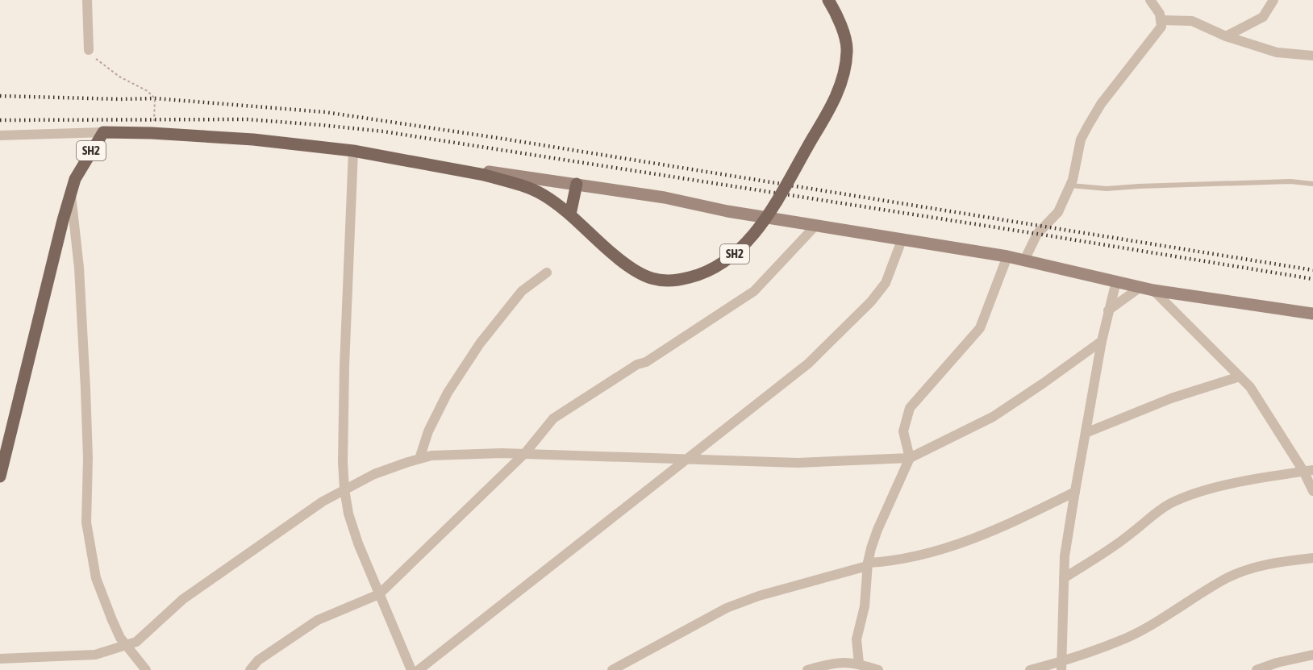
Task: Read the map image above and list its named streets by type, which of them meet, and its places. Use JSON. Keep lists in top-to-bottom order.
{
  "streets": {
    "main road": ["SH2"]
  }
}
